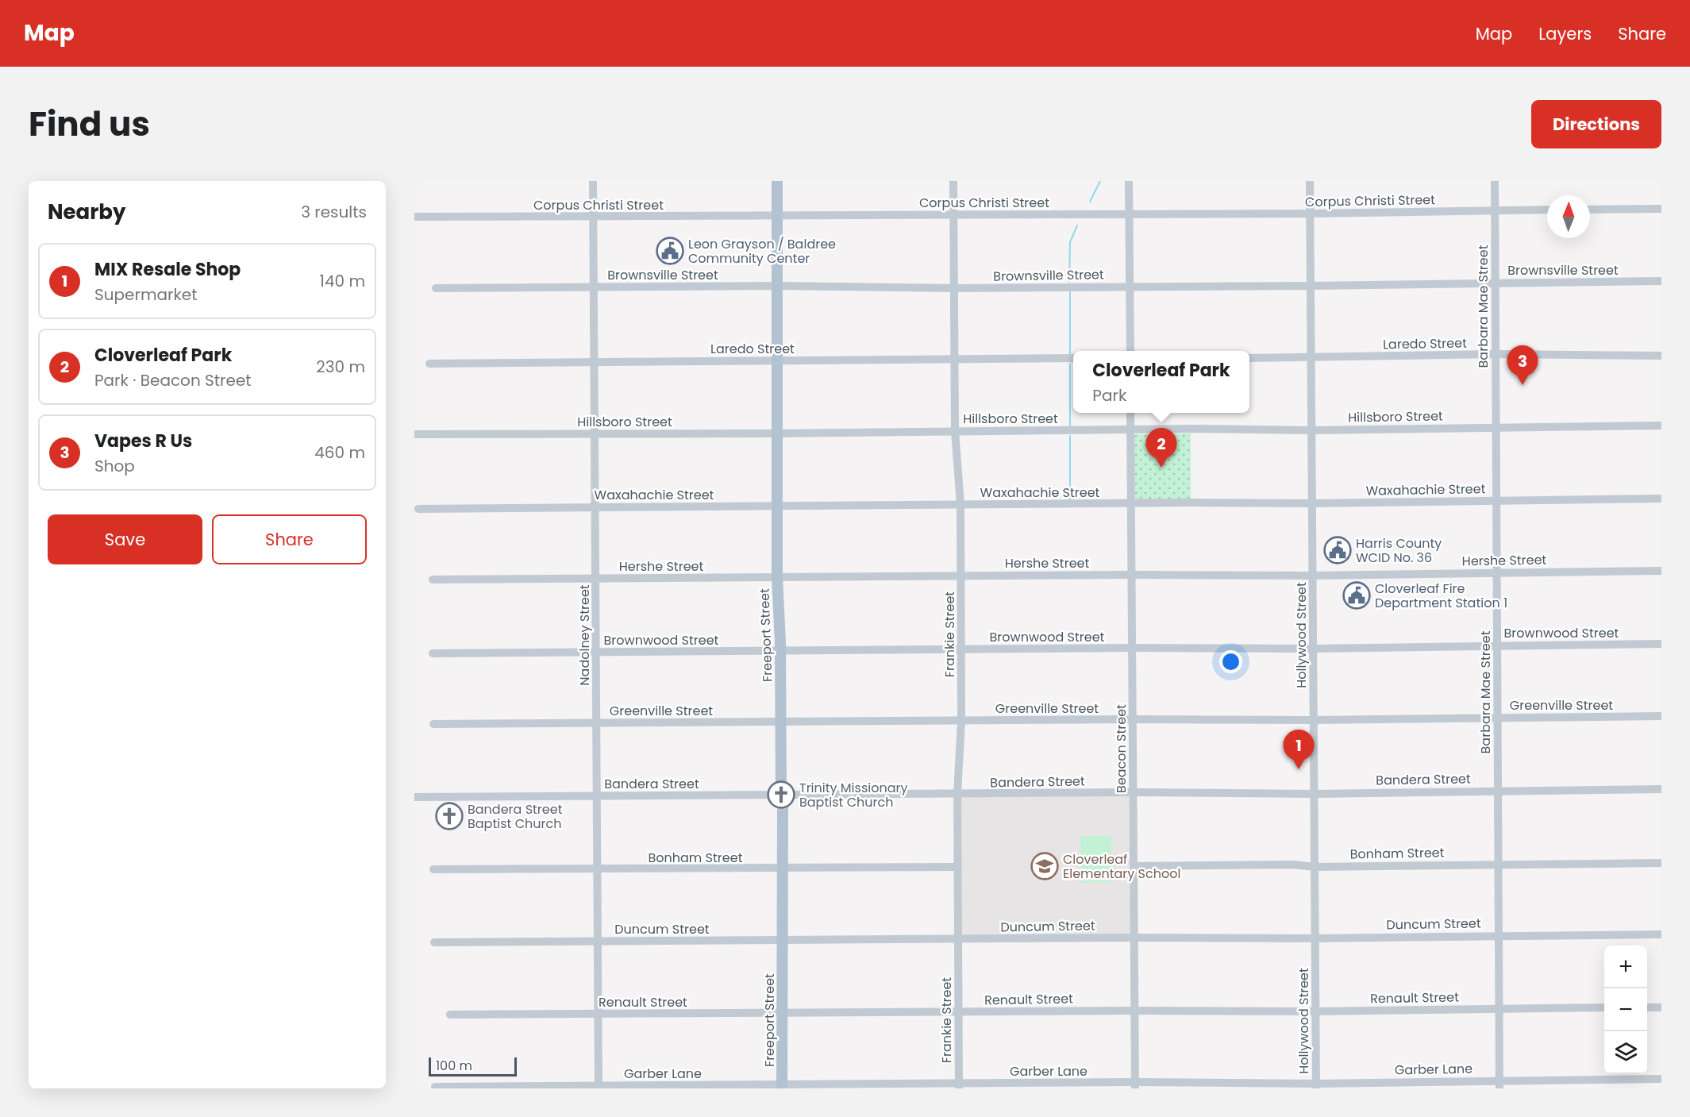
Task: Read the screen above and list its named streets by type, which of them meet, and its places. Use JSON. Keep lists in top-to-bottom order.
{
  "streets": {
    "main road": ["Freeport Street"],
    "street": [
      "Corpus Christi Street",
      "Brownsville Street",
      "Barbara Mae Street",
      "Laredo Street",
      "Hillsboro Street",
      "Waxahachie Street",
      "Hershe Street",
      "Brownwood Street",
      "Frankie Street",
      "Nadolney Street",
      "Hollywood Street",
      "Greenville Street",
      "Beacon Street",
      "Bandera Street",
      "Bonham Street",
      "Duncum Street",
      "Renault Street",
      "Garber Lane"
    ]
  },
  "crossings": [
    ["Corpus Christi Street", "Barbara Mae Street"],
    ["Corpus Christi Street", "Frankie Street"],
    ["Corpus Christi Street", "Nadolney Street"],
    ["Corpus Christi Street", "Freeport Street"],
    ["Corpus Christi Street", "Hollywood Street"],
    ["Brownsville Street", "Barbara Mae Street"],
    ["Brownsville Street", "Frankie Street"],
    ["Brownsville Street", "Nadolney Street"],
    ["Brownsville Street", "Freeport Street"],
    ["Brownsville Street", "Hollywood Street"],
    ["Barbara Mae Street", "Laredo Street"],
    ["Barbara Mae Street", "Hillsboro Street"],
    ["Barbara Mae Street", "Waxahachie Street"],
    ["Barbara Mae Street", "Hershe Street"],
    ["Barbara Mae Street", "Brownwood Street"],
    ["Barbara Mae Street", "Greenville Street"],
    ["Barbara Mae Street", "Bandera Street"],
    ["Barbara Mae Street", "Bonham Street"],
    ["Barbara Mae Street", "Duncum Street"],
    ["Barbara Mae Street", "Renault Street"],
    ["Barbara Mae Street", "Garber Lane"],
    ["Laredo Street", "Frankie Street"],
    ["Laredo Street", "Nadolney Street"],
    ["Laredo Street", "Freeport Street"],
    ["Laredo Street", "Hollywood Street"],
    ["Hillsboro Street", "Frankie Street"],
    ["Hillsboro Street", "Nadolney Street"],
    ["Hillsboro Street", "Freeport Street"],
    ["Hillsboro Street", "Hollywood Street"],
    ["Hillsboro Street", "Beacon Street"],
    ["Waxahachie Street", "Frankie Street"],
    ["Waxahachie Street", "Nadolney Street"],
    ["Waxahachie Street", "Freeport Street"],
    ["Waxahachie Street", "Hollywood Street"],
    ["Waxahachie Street", "Beacon Street"],
    ["Hershe Street", "Frankie Street"],
    ["Hershe Street", "Nadolney Street"],
    ["Hershe Street", "Freeport Street"],
    ["Hershe Street", "Hollywood Street"],
    ["Hershe Street", "Beacon Street"],
    ["Brownwood Street", "Frankie Street"],
    ["Brownwood Street", "Nadolney Street"],
    ["Brownwood Street", "Freeport Street"],
    ["Brownwood Street", "Hollywood Street"],
    ["Brownwood Street", "Beacon Street"],
    ["Frankie Street", "Greenville Street"],
    ["Frankie Street", "Bandera Street"],
    ["Frankie Street", "Bonham Street"],
    ["Frankie Street", "Duncum Street"],
    ["Frankie Street", "Renault Street"],
    ["Frankie Street", "Garber Lane"],
    ["Nadolney Street", "Greenville Street"],
    ["Nadolney Street", "Bandera Street"],
    ["Nadolney Street", "Bonham Street"],
    ["Nadolney Street", "Duncum Street"],
    ["Nadolney Street", "Renault Street"],
    ["Nadolney Street", "Garber Lane"],
    ["Freeport Street", "Greenville Street"],
    ["Freeport Street", "Bandera Street"],
    ["Freeport Street", "Bonham Street"],
    ["Freeport Street", "Duncum Street"],
    ["Freeport Street", "Renault Street"],
    ["Freeport Street", "Garber Lane"],
    ["Hollywood Street", "Greenville Street"],
    ["Hollywood Street", "Bandera Street"],
    ["Hollywood Street", "Bonham Street"],
    ["Hollywood Street", "Duncum Street"],
    ["Hollywood Street", "Renault Street"],
    ["Hollywood Street", "Garber Lane"],
    ["Greenville Street", "Beacon Street"],
    ["Beacon Street", "Bandera Street"],
    ["Beacon Street", "Bonham Street"],
    ["Beacon Street", "Duncum Street"],
    ["Beacon Street", "Renault Street"],
    ["Beacon Street", "Garber Lane"]
  ],
  "places": {
    "public building": ["Leon Grayson / Baldree Community Center", "Harris County WCID No. 36", "Cloverleaf Fire Department Station 1"],
    "church": ["Trinity Missionary Baptist Church", "Bandera Street Baptist Church"],
    "school or university": ["Cloverleaf Elementary School"]
  },
  "scale_bar": "100 m",
  "north": "top",
  "page": {
    "header": "Map",
    "nav": ["Map", "Layers", "Share"],
    "title": "Find us",
    "buttons": [
      "Directions",
      ["Save", "Share"]
    ],
    "heading": ["Nearby", "3 results"],
    "list": [
      {
        "mark": "1",
        "name": "MIX Resale Shop",
        "note": "Supermarket",
        "value": "140 m"
      },
      {
        "mark": "2",
        "name": "Cloverleaf Park",
        "note": "Park · Beacon Street",
        "value": "230 m"
      },
      {
        "mark": "3",
        "name": "Vapes R Us",
        "note": "Shop",
        "value": "460 m"
      }
    ],
    "pins": ["3", "2", "1"],
    "popup": ["Cloverleaf Park", "Park"],
    "map_buttons": ["+", "−"],
    "scale": "100 m"
  }
}
